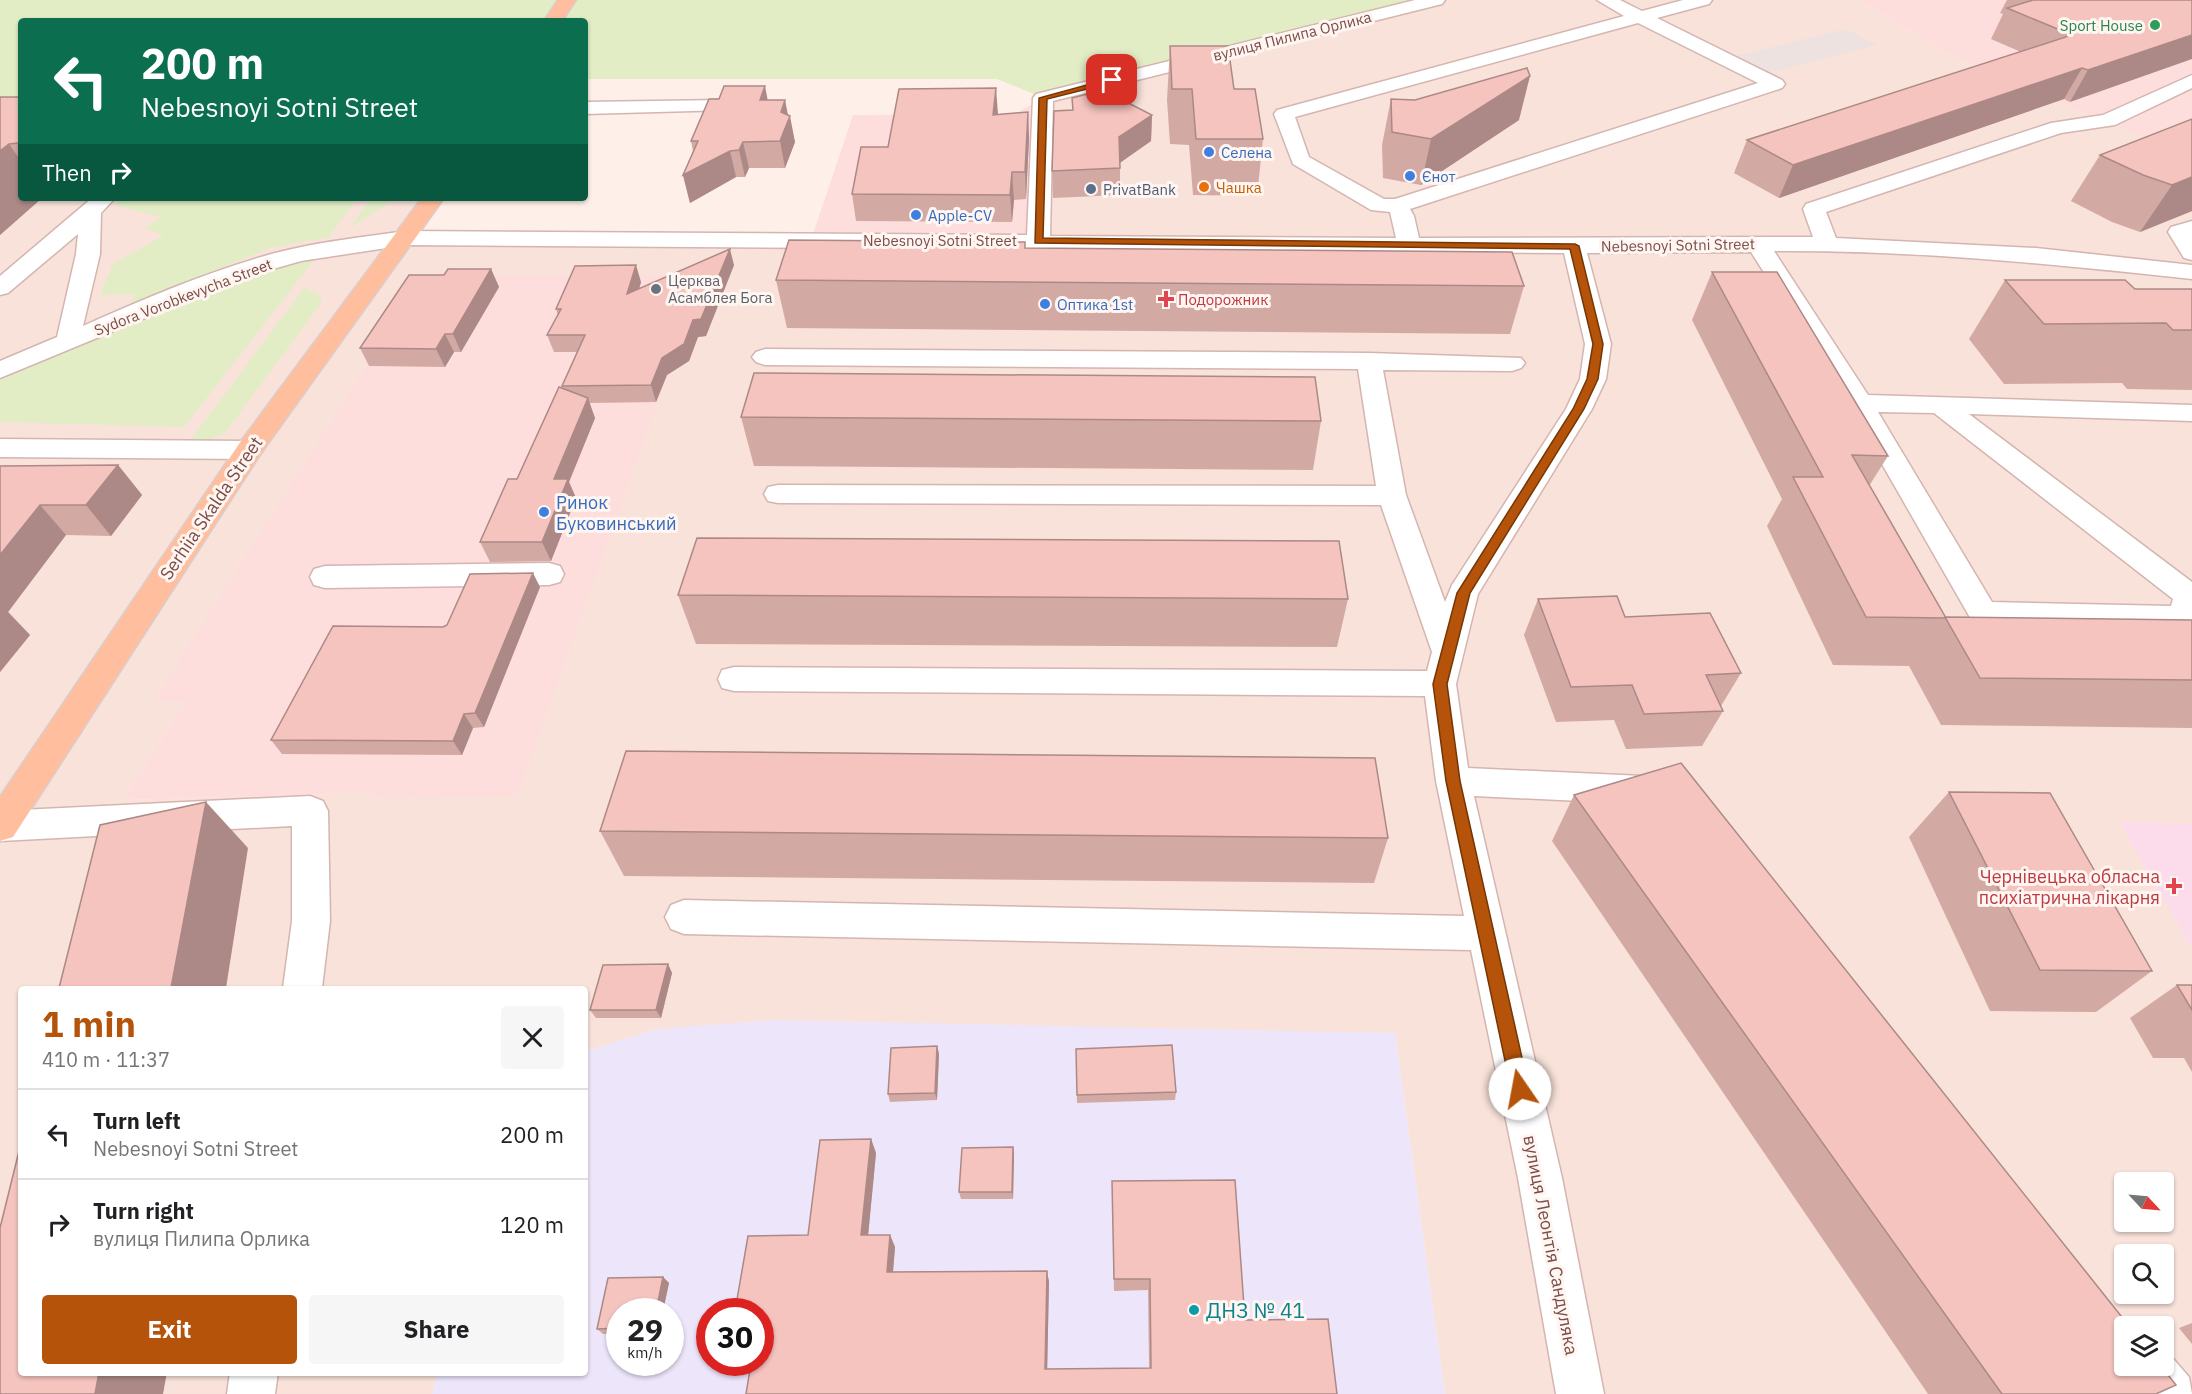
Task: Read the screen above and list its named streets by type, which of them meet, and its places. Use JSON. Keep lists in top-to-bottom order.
{
  "streets": {
    "main road": ["Serhiia Skalda Street"],
    "street": [
      "вулиця Пилипа Орлика",
      "Nebesnoyi Sotni Street",
      "Sydora Vorobkevycha Street",
      "вулиця Леонтія Сандуляка"
    ]
  },
  "crossings": [
    ["вулиця Пилипа Орлика", "Nebesnoyi Sotni Street"],
    ["Nebesnoyi Sotni Street", "Sydora Vorobkevycha Street"],
    ["Nebesnoyi Sotni Street", "Serhiia Skalda Street"],
    ["Nebesnoyi Sotni Street", "вулиця Леонтія Сандуляка"],
    ["Sydora Vorobkevycha Street", "Serhiia Skalda Street"]
  ],
  "places": {
    "other": [
      "Sport House",
      "Селена",
      "Єнот",
      "Чашка",
      "PrivatBank",
      "Apple-CV",
      "Церква Асамблея Бога",
      "Оптика 1st",
      "Ринок Буковинський",
      "ДНЗ № 41"
    ],
    "health": ["Подорожник", "Чернівецька обласна психіатрична лікарня"]
  },
  "north": "bottom right",
  "page": {
    "turn": ["200 m", "Nebesnoyi Sotni Street"],
    "then": "Then",
    "heading": ["1 min", "410 m · 11:37"],
    "list": [
      {
        "name": "Turn left",
        "note": "Nebesnoyi Sotni Street",
        "value": "200 m"
      },
      {
        "name": "Turn right",
        "note": "вулиця Пилипа Орлика",
        "value": "120 m"
      }
    ],
    "buttons": ["Exit", "Share"],
    "speed": "29 km/h",
    "limit": "30"
  }
}
